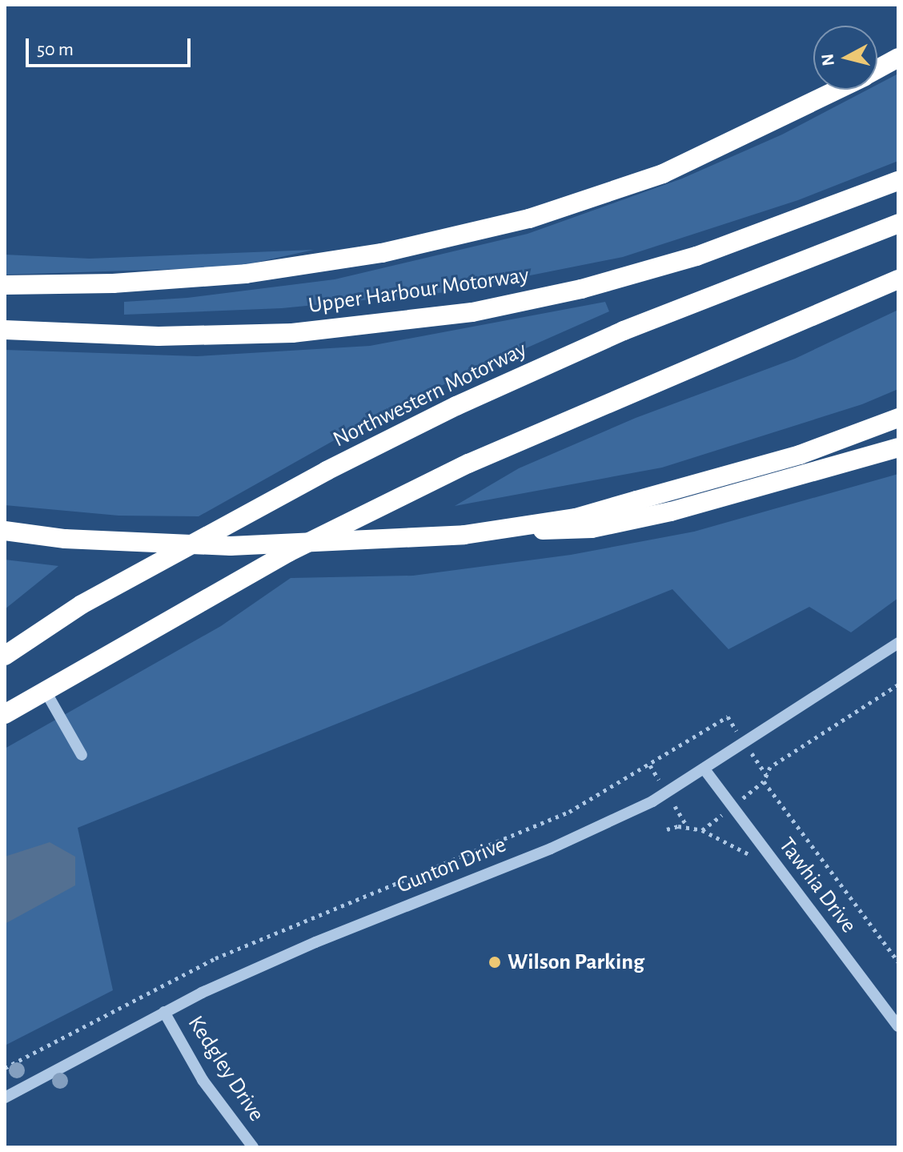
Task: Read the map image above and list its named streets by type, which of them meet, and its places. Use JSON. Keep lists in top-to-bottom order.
{
  "streets": {
    "highway": ["Upper Harbour Motorway", "Northwestern Motorway"],
    "street": ["Gunton Drive", "Tawhia Drive", "Kedgley Drive"]
  },
  "crossings": [
    ["Gunton Drive", "Tawhia Drive"],
    ["Gunton Drive", "Kedgley Drive"]
  ],
  "places": ["Wilson Parking"],
  "scale_bar": "50 m",
  "north": "left"
}
